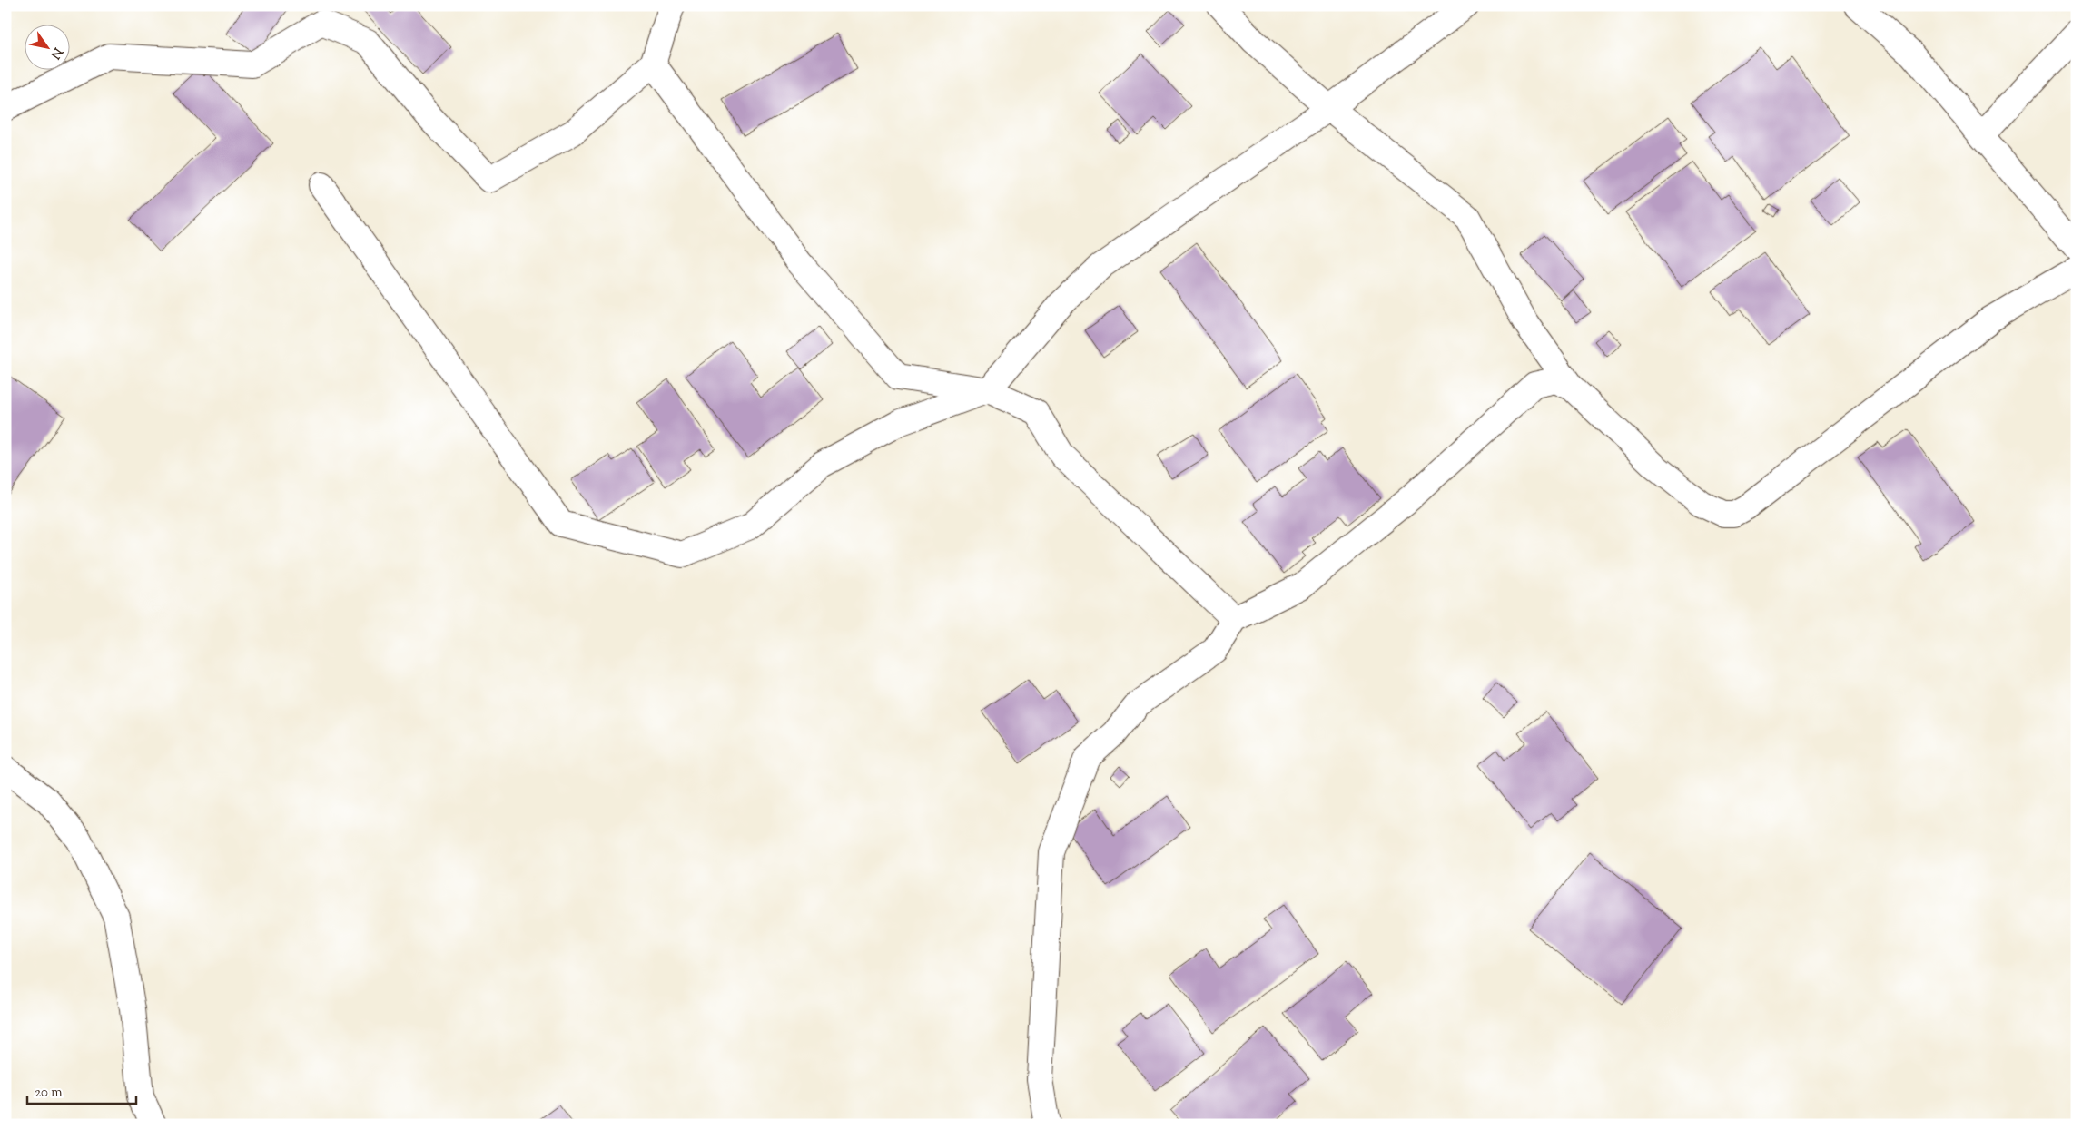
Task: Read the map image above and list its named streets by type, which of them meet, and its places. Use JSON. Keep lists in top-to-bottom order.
{
  "scale_bar": "20 m",
  "north": "bottom right"
}
